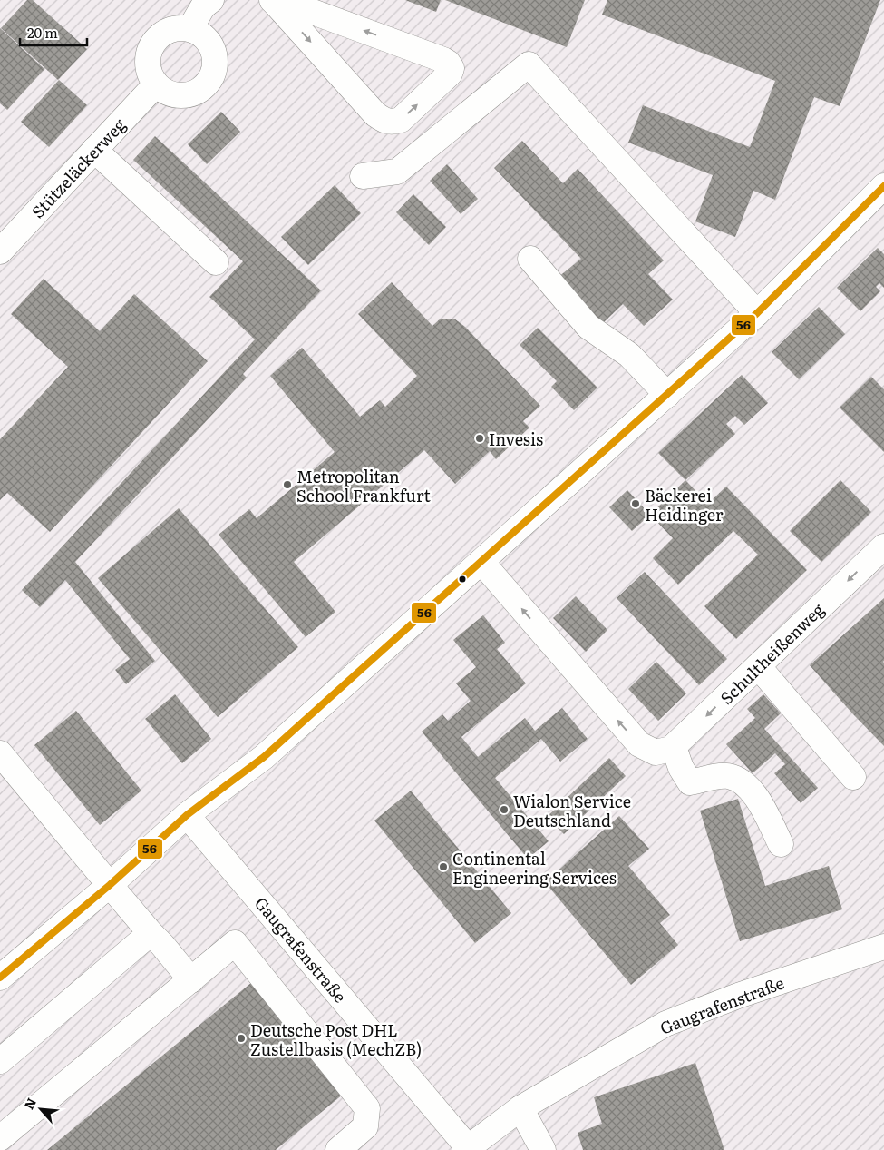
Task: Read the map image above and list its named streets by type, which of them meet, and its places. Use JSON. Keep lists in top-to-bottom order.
{
  "streets": {
    "street": ["Stützeläckerweg", "Schultheißenweg", "Gaugrafenstraße"]
  },
  "one_way": ["Schultheißenweg"],
  "places": [
    "Invesis",
    "Metropolitan School Frankfurt",
    "Bäckerei Heidinger",
    "Wialon Service Deutschland",
    "Continental Engineering Services",
    "Deutsche Post DHL Zustellbasis (MechZB)"
  ],
  "lines": ["transit line 56"],
  "scale_bar": "20 m",
  "north": "top left"
}
